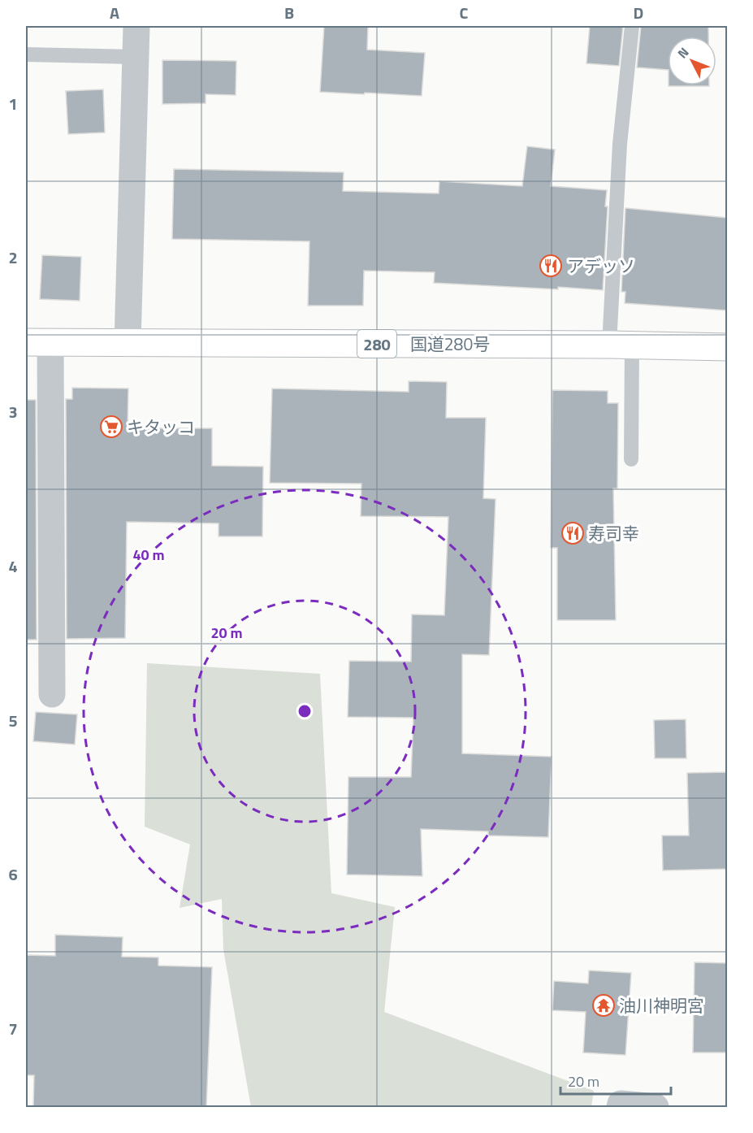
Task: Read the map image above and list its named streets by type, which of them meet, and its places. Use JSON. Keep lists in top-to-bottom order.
{
  "streets": {
    "highway": ["280", "国道280号"]
  },
  "places": {
    "restaurant": ["アデッソ", "寿司幸"],
    "supermarket": ["キタッコ"],
    "temple": ["油川神明宮"]
  },
  "scale_bar": "20 m",
  "north": "top left",
  "grid": {
    "columns": [
      "A",
      "B",
      "C",
      "D"
    ],
    "rows": [
      "1",
      "2",
      "3",
      "4",
      "5",
      "6",
      "7"
    ]
  },
  "rings": ["40 m", "20 m"]
}
